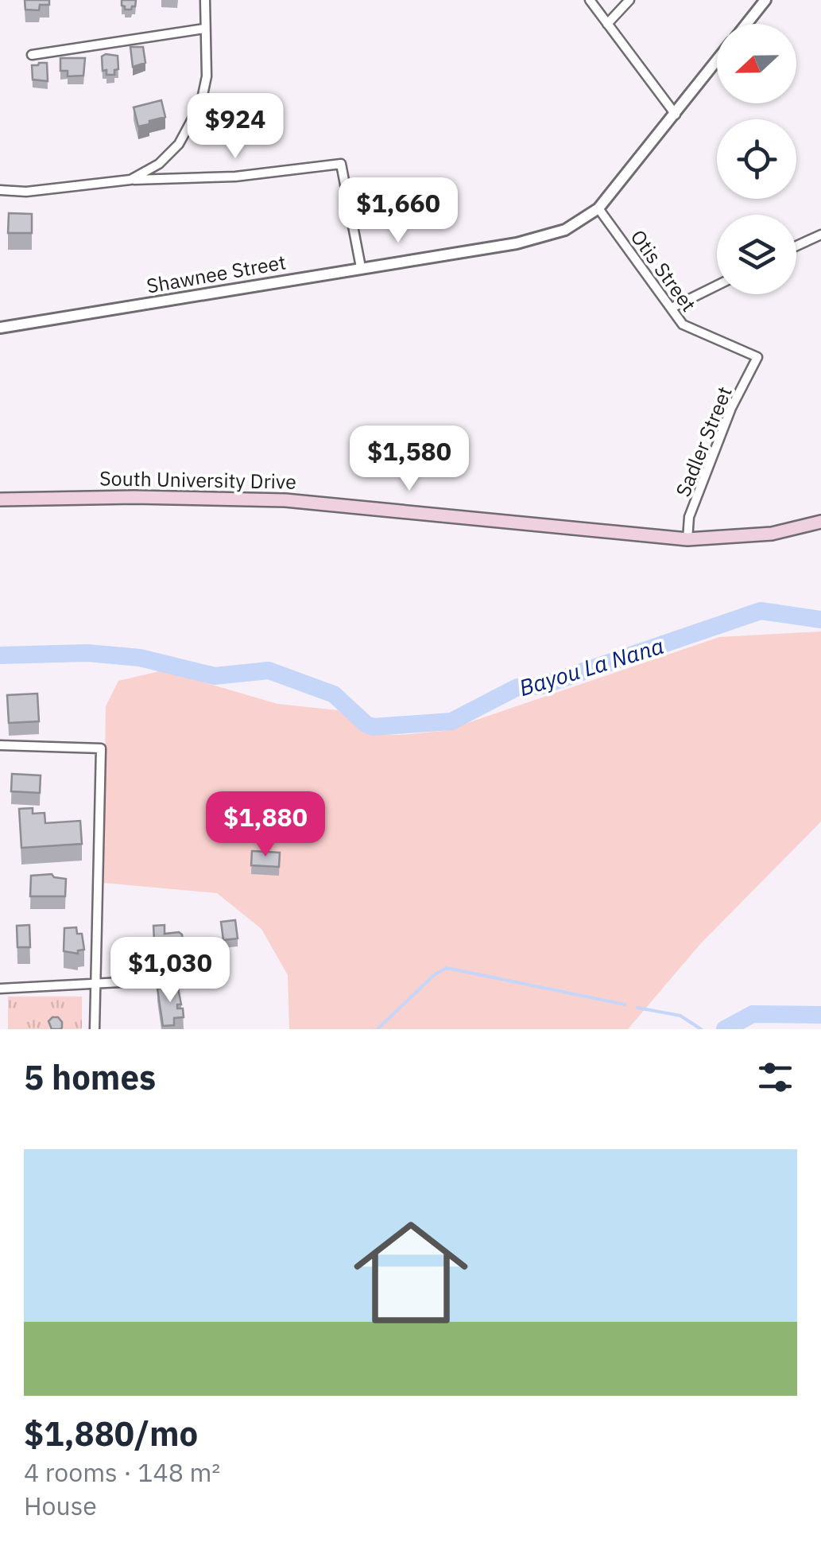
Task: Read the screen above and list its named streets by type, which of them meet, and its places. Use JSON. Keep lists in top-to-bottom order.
{
  "streets": {
    "main road": ["South University Drive"],
    "street": ["Otis Street", "Shawnee Street", "Sadler Street"]
  },
  "crossings": [
    ["Otis Street", "Shawnee Street"],
    ["Otis Street", "Sadler Street"],
    ["Sadler Street", "South University Drive"]
  ],
  "water": ["Bayou La Nana"],
  "north": "left",
  "page": {
    "price": [
      "$924",
      "$1,660",
      "$1,580",
      "$1,880",
      "$1,030"
    ],
    "heading": "5 homes",
    "list": [
      {
        "name": "$1,880/mo",
        "note": "4 rooms · 148 m² · House"
      }
    ]
  }
}
